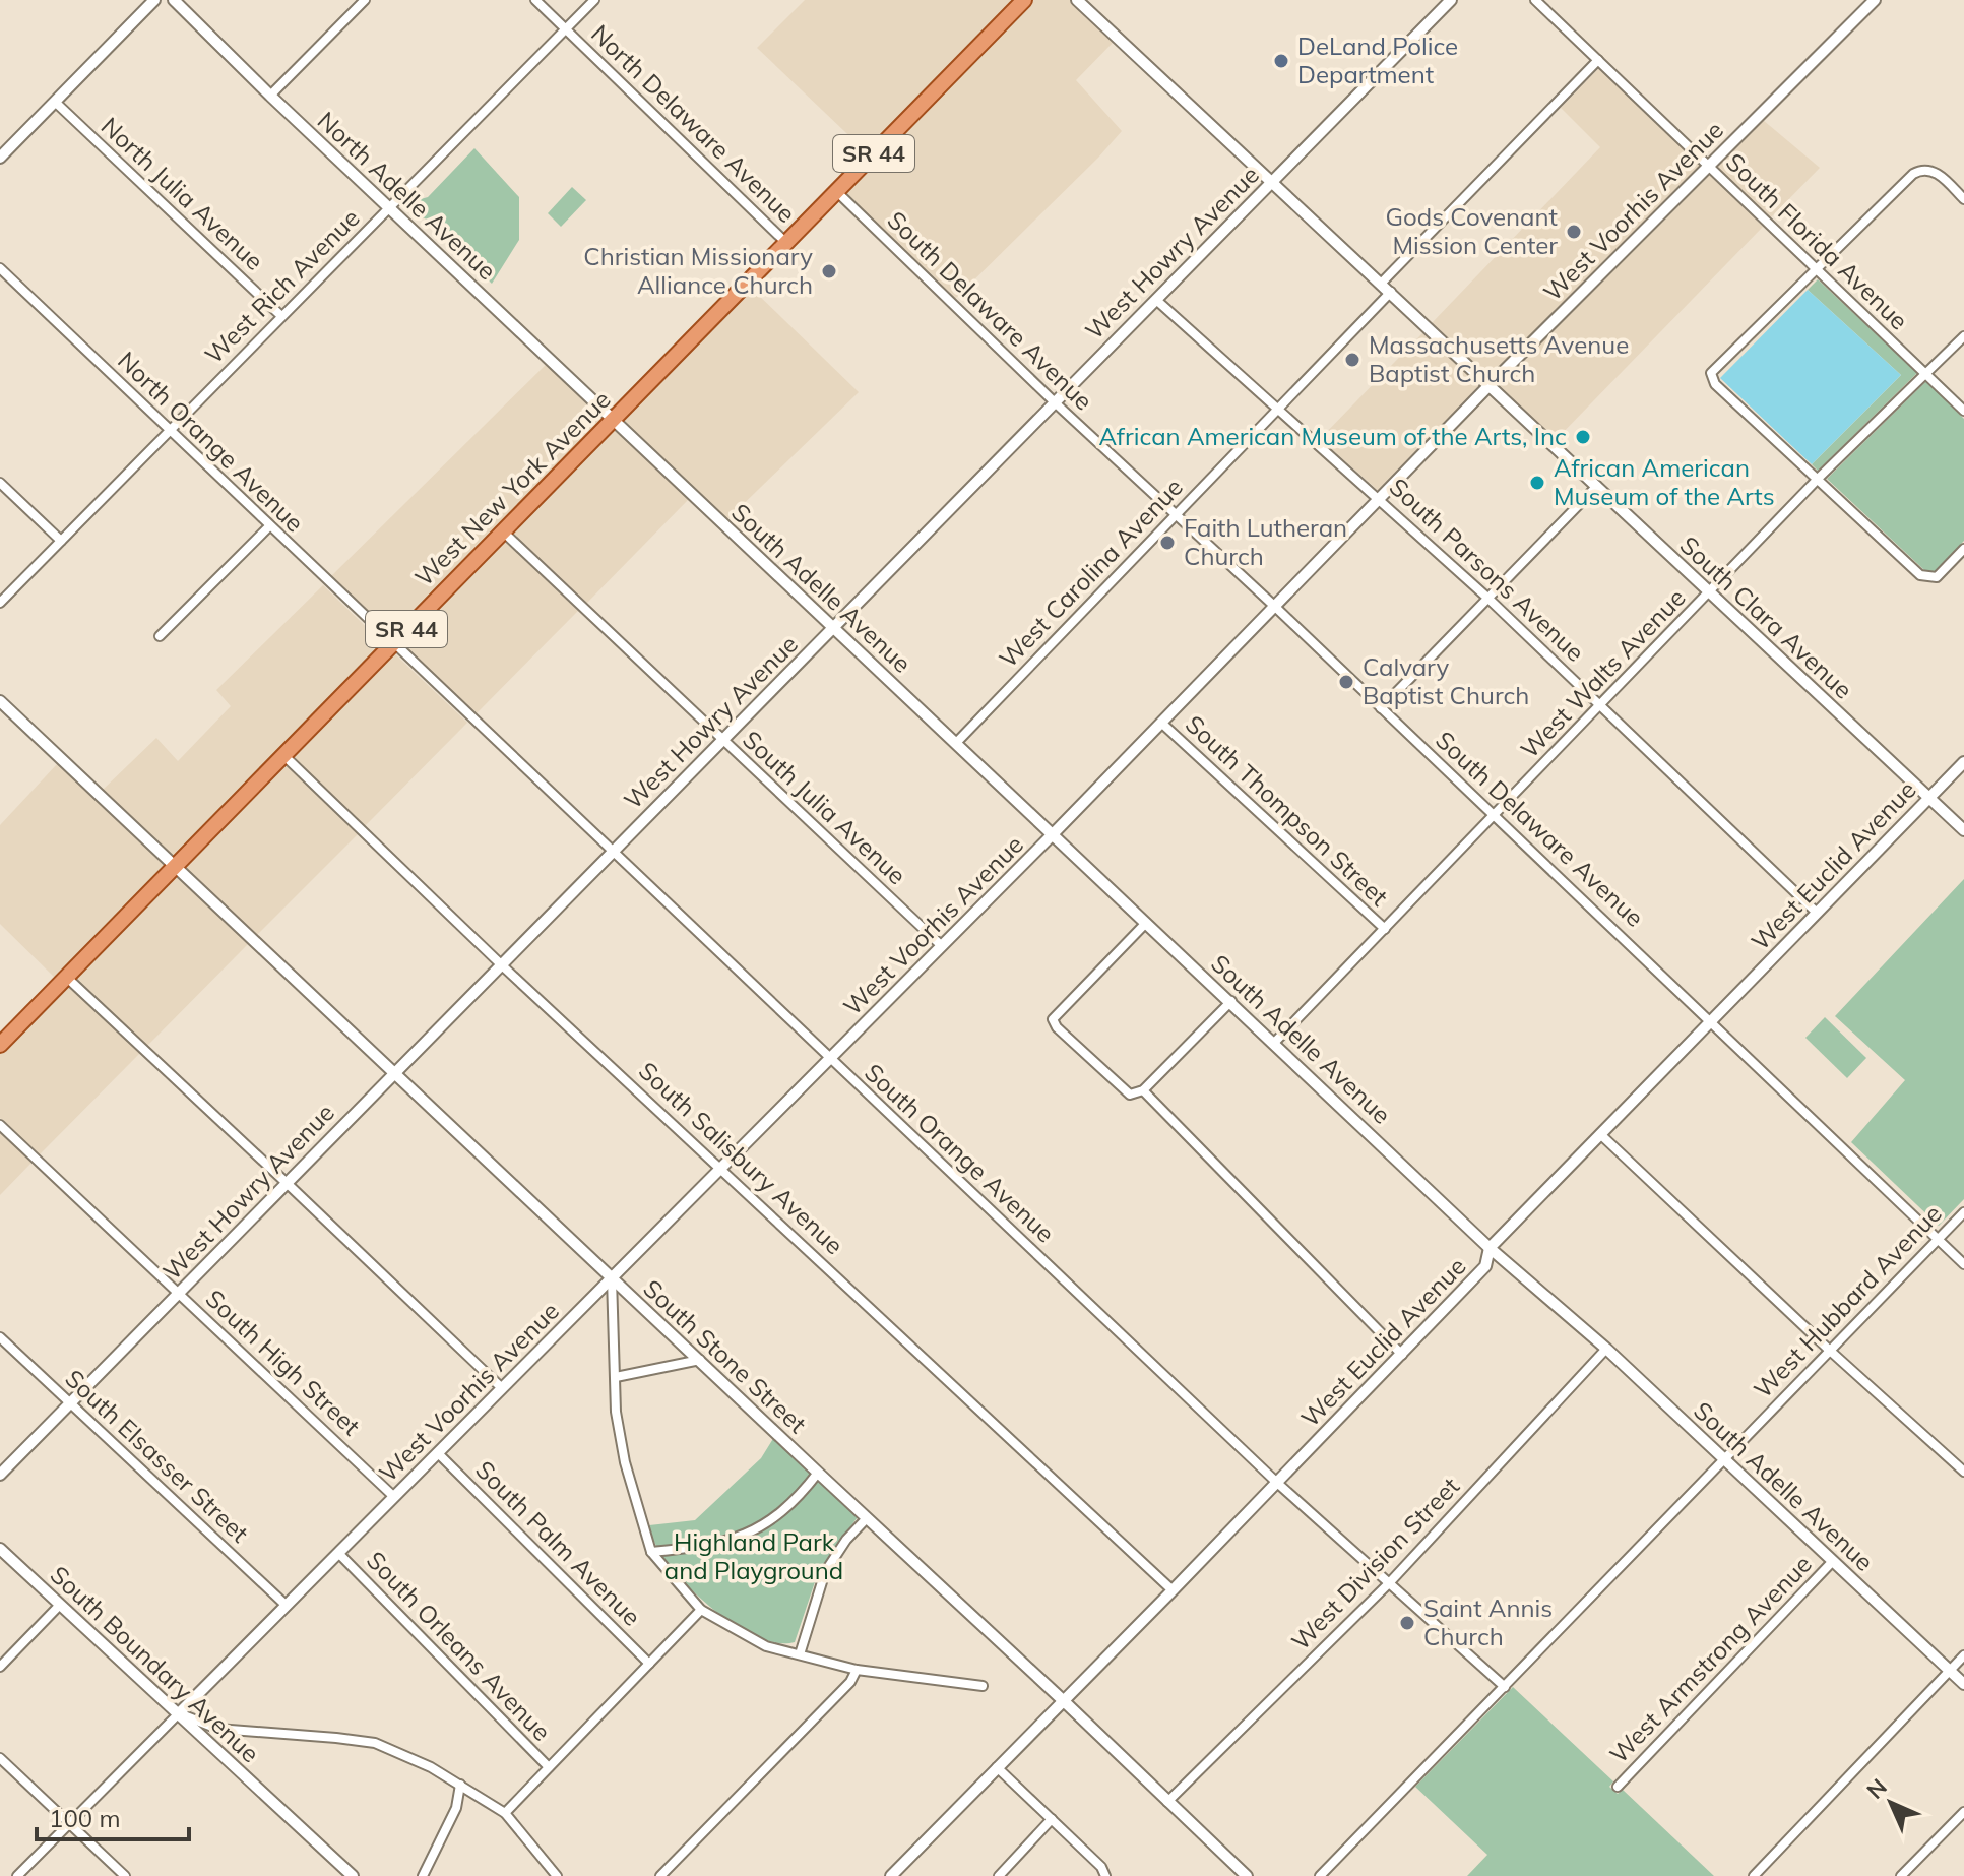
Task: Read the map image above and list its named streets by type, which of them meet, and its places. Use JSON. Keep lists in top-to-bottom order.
{
  "streets": {
    "main road": ["SR 44", "West New York Avenue"],
    "street": [
      "North Delaware Avenue",
      "North Julia Avenue",
      "North Adelle Avenue",
      "West Voorhis Avenue",
      "South Florida Avenue",
      "West Howry Avenue",
      "West Rich Avenue",
      "South Delaware Avenue",
      "North Orange Avenue",
      "South Parsons Avenue",
      "West Carolina Avenue",
      "South Adelle Avenue",
      "South Clara Avenue",
      "West Walts Avenue",
      "South Julia Avenue",
      "South Thompson Street",
      "West Euclid Avenue",
      "South Orange Avenue",
      "South Salisbury Avenue",
      "West Hubbard Avenue",
      "South Stone Street",
      "South High Street",
      "South Elsasser Street",
      "South Palm Avenue",
      "West Division Street",
      "South Orleans Avenue",
      "West Armstrong Avenue",
      "South Boundary Avenue"
    ]
  },
  "crossings": [
    ["North Delaware Avenue", "West Rich Avenue"],
    ["North Delaware Avenue", "West New York Avenue"],
    ["North Julia Avenue", "West Rich Avenue"],
    ["North Adelle Avenue", "West Rich Avenue"],
    ["North Adelle Avenue", "West New York Avenue"],
    ["North Adelle Avenue", "South Adelle Avenue"],
    ["West Voorhis Avenue", "South Florida Avenue"],
    ["West Voorhis Avenue", "South Delaware Avenue"],
    ["West Voorhis Avenue", "South Parsons Avenue"],
    ["West Voorhis Avenue", "South Adelle Avenue"],
    ["West Voorhis Avenue", "South Clara Avenue"],
    ["West Voorhis Avenue", "South Julia Avenue"],
    ["West Voorhis Avenue", "South Thompson Street"],
    ["West Voorhis Avenue", "South Orange Avenue"],
    ["West Voorhis Avenue", "South Salisbury Avenue"],
    ["West Voorhis Avenue", "South Stone Street"],
    ["West Voorhis Avenue", "South High Street"],
    ["West Voorhis Avenue", "South Elsasser Street"],
    ["West Voorhis Avenue", "South Palm Avenue"],
    ["West Voorhis Avenue", "South Orleans Avenue"],
    ["West Voorhis Avenue", "South Boundary Avenue"],
    ["South Florida Avenue", "West Walts Avenue"],
    ["West Howry Avenue", "South Delaware Avenue"],
    ["West Howry Avenue", "South Parsons Avenue"],
    ["West Howry Avenue", "South Adelle Avenue"],
    ["West Howry Avenue", "South Clara Avenue"],
    ["West Howry Avenue", "South Julia Avenue"],
    ["West Howry Avenue", "South Orange Avenue"],
    ["West Howry Avenue", "South Salisbury Avenue"],
    ["West Howry Avenue", "South Stone Street"],
    ["West Howry Avenue", "South High Street"],
    ["West Howry Avenue", "South Elsasser Street"],
    ["West Rich Avenue", "North Orange Avenue"],
    ["South Delaware Avenue", "West New York Avenue"],
    ["South Delaware Avenue", "West Carolina Avenue"],
    ["South Delaware Avenue", "West Walts Avenue"],
    ["South Delaware Avenue", "West Euclid Avenue"],
    ["South Delaware Avenue", "West Hubbard Avenue"],
    ["North Orange Avenue", "West New York Avenue"],
    ["North Orange Avenue", "South Orange Avenue"],
    ["West New York Avenue", "South Adelle Avenue"],
    ["West New York Avenue", "South Julia Avenue"],
    ["West New York Avenue", "South Orange Avenue"],
    ["West New York Avenue", "South Salisbury Avenue"],
    ["West New York Avenue", "South Stone Street"],
    ["South Parsons Avenue", "West Carolina Avenue"],
    ["South Parsons Avenue", "West Walts Avenue"],
    ["South Parsons Avenue", "West Euclid Avenue"],
    ["West Carolina Avenue", "South Adelle Avenue"],
    ["West Carolina Avenue", "South Clara Avenue"],
    ["South Adelle Avenue", "West Walts Avenue"],
    ["South Adelle Avenue", "West Euclid Avenue"],
    ["South Adelle Avenue", "West Hubbard Avenue"],
    ["South Adelle Avenue", "West Division Street"],
    ["South Adelle Avenue", "West Armstrong Avenue"],
    ["South Clara Avenue", "West Walts Avenue"],
    ["South Clara Avenue", "West Euclid Avenue"],
    ["West Walts Avenue", "South Thompson Street"],
    ["West Euclid Avenue", "South Orange Avenue"],
    ["West Euclid Avenue", "South Salisbury Avenue"],
    ["West Euclid Avenue", "South Stone Street"],
    ["South Orange Avenue", "West Hubbard Avenue"],
    ["South Orange Avenue", "West Division Street"],
    ["South Stone Street", "West Division Street"]
  ],
  "parks": ["Highland Park and Playground"],
  "places": [
    "DeLand Police Department",
    "Gods Covenant Mission Center",
    "Christian Missionary Alliance Church",
    "Massachusetts Avenue Baptist Church",
    "African American Museum of the Arts, Inc",
    "African American Museum of the Arts",
    "Faith Lutheran Church",
    "Calvary Baptist Church",
    "Saint Annis Church"
  ],
  "scale_bar": "100 m",
  "north": "top left"
}
